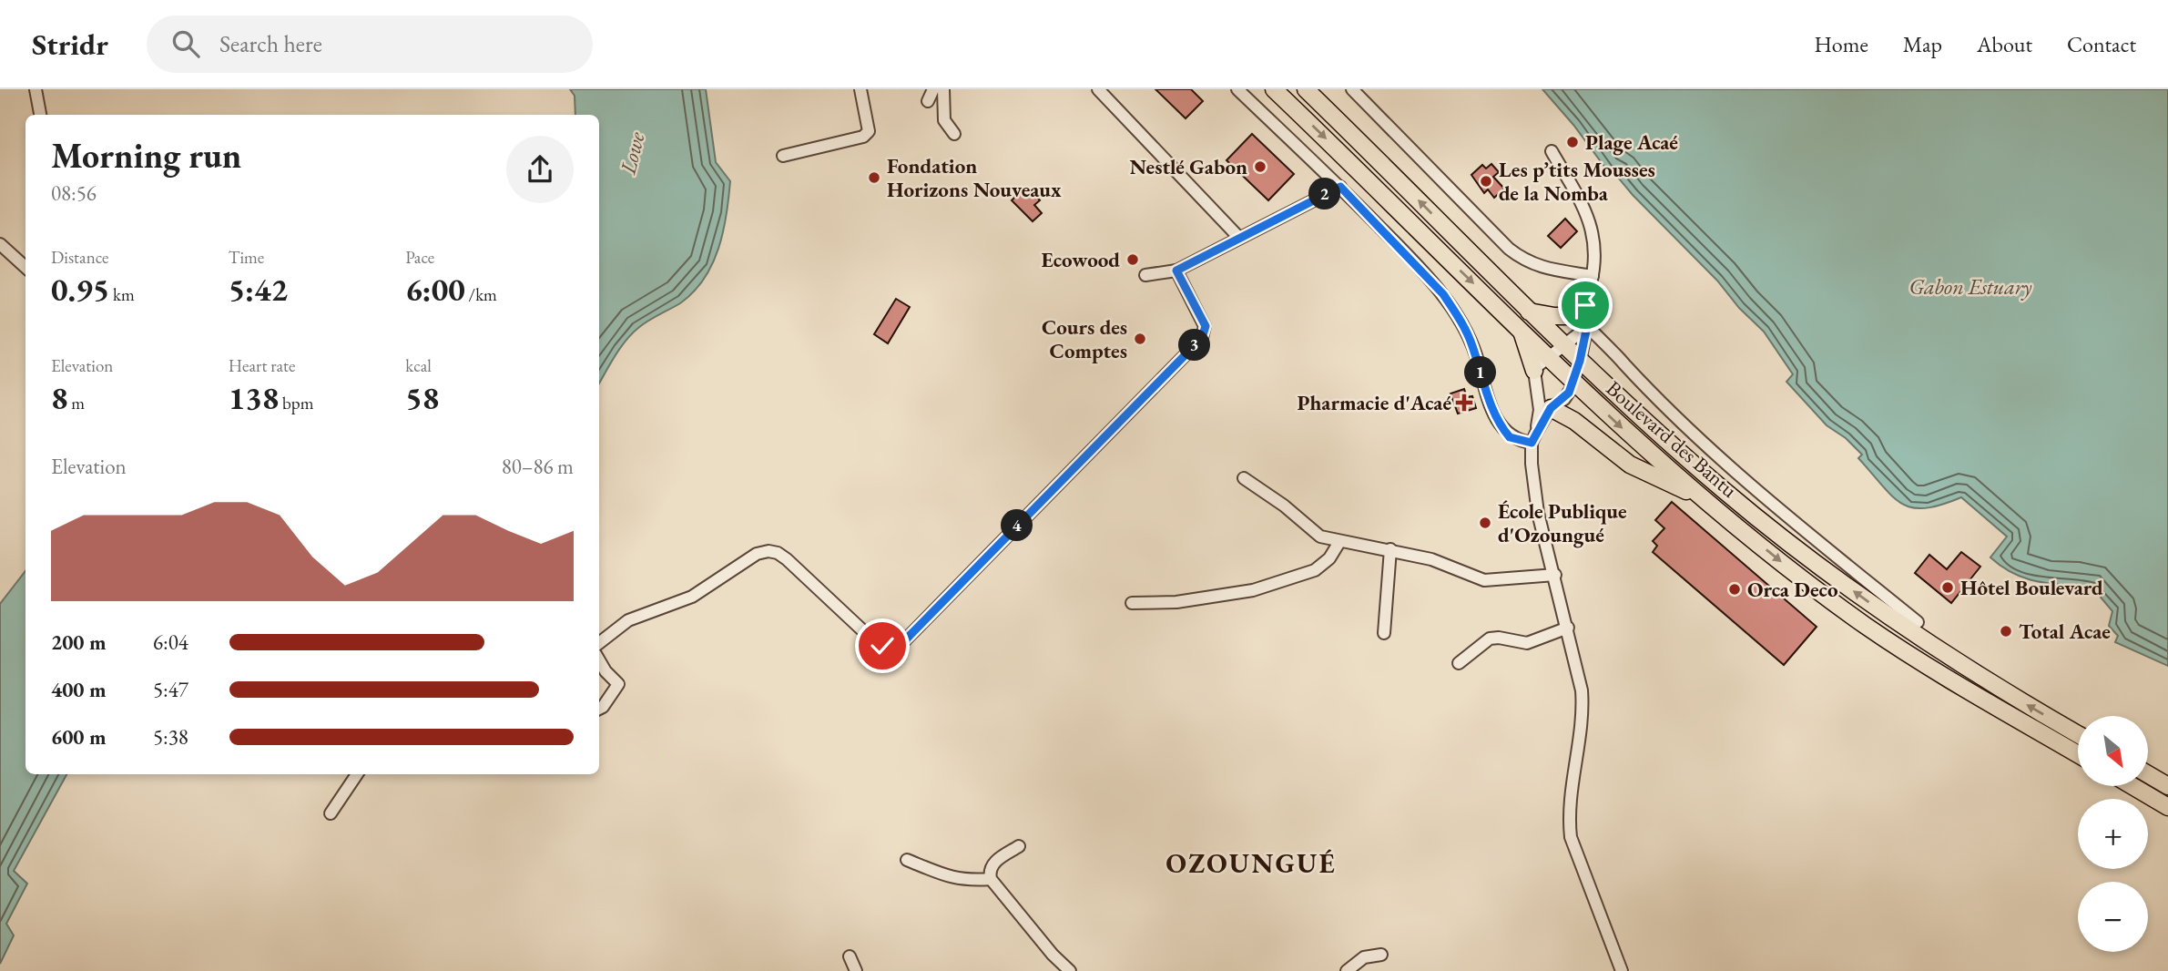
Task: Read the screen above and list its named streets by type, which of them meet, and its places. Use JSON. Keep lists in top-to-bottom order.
{
  "streets": {
    "highway": ["Boulevard des Bantu"]
  },
  "districts": ["OZOUNGUÉ"],
  "water": ["Lowe", "Gabon Estuary"],
  "places": {
    "other": [
      "Plage Acaé",
      "Nestlé Gabon",
      "Fondation Horizons Nouveaux",
      "Les p’tits Mousses de la Nomba",
      "Ecowood",
      "Cours des Comptes",
      "École Publique d'Ozoungué",
      "Hôtel Boulevard",
      "Orca Deco",
      "Total Acae"
    ],
    "health": ["Pharmacie d'Acaé"]
  },
  "north": "bottom right",
  "page": {
    "header": "Stridr",
    "search": "Search here",
    "nav": [
      "Home",
      "Map",
      "About",
      "Contact"
    ],
    "heading": ["Morning run", "08:56"],
    "pins": [
      "2",
      "3",
      "1",
      "4"
    ],
    "stats": [
      ["Distance", "0.95 km"],
      ["Time", "5:42"],
      ["Pace", "6:00 /km"],
      ["Elevation", "8 m"],
      ["Heart rate", "138 bpm"],
      ["kcal", "58"]
    ],
    "chart": ["Elevation", "80–86 m"],
    "list": [
      {
        "name": "200 m",
        "note": "6:04"
      },
      {
        "name": "400 m",
        "note": "5:47"
      },
      {
        "name": "600 m",
        "note": "5:38"
      }
    ],
    "map_buttons": ["+", "−"]
  }
}
